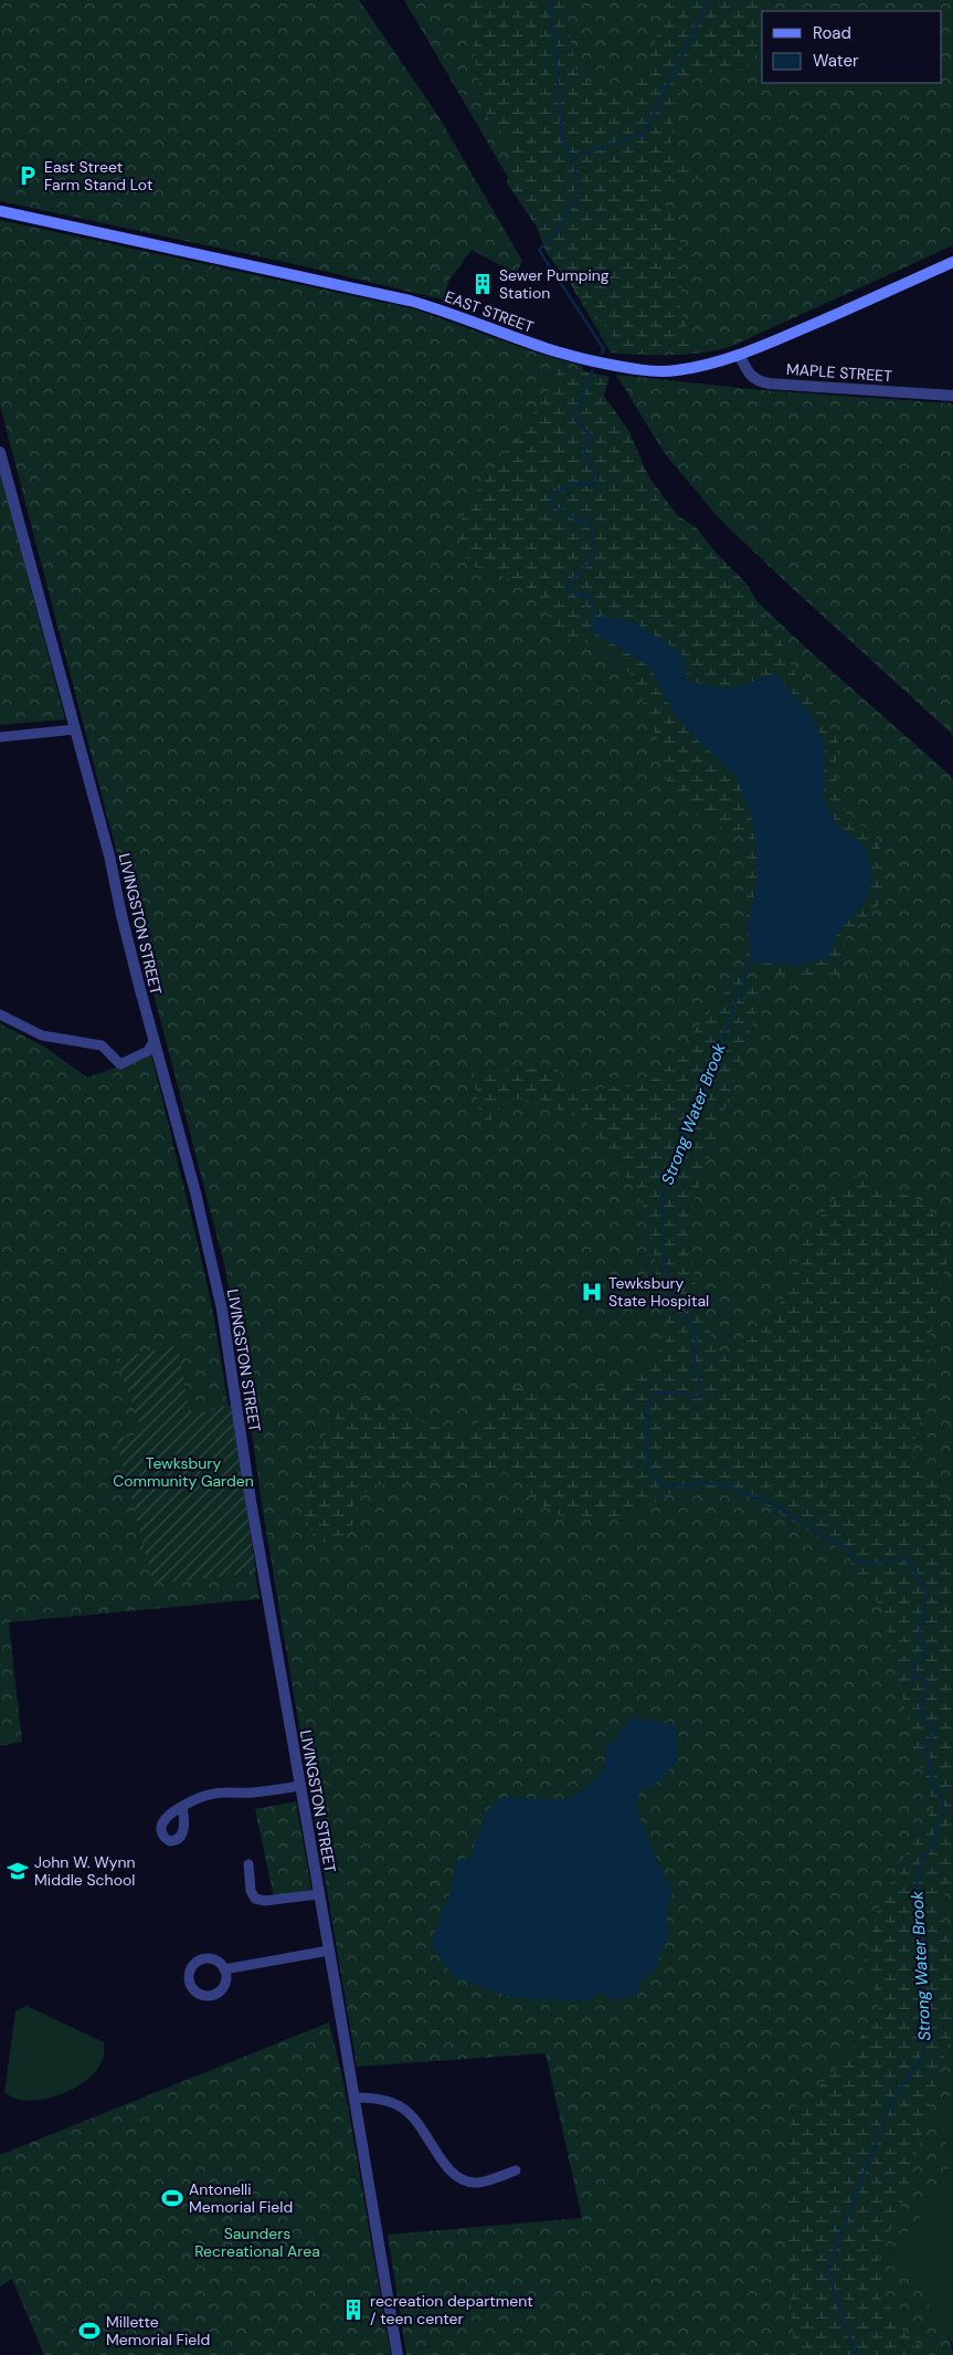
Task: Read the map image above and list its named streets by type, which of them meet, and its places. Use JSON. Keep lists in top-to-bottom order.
{
  "streets": {
    "main road": ["EAST STREET"],
    "street": ["MAPLE STREET", "LIVINGSTON STREET"]
  },
  "crossings": [
    ["EAST STREET", "MAPLE STREET"]
  ],
  "water": ["Strong Water Brook"],
  "parks": ["Tewksbury Community Garden", "Saunders Recreational Area"],
  "places": {
    "parking": ["East Street Farm Stand Lot"],
    "building": ["Sewer Pumping Station", "recreation department / teen center"],
    "hospital": ["Tewksbury State Hospital"],
    "school or university": ["John W. Wynn Middle School"],
    "sports": ["Antonelli Memorial Field", "Millette Memorial Field"]
  },
  "legend": ["Road", "Water"]
}
